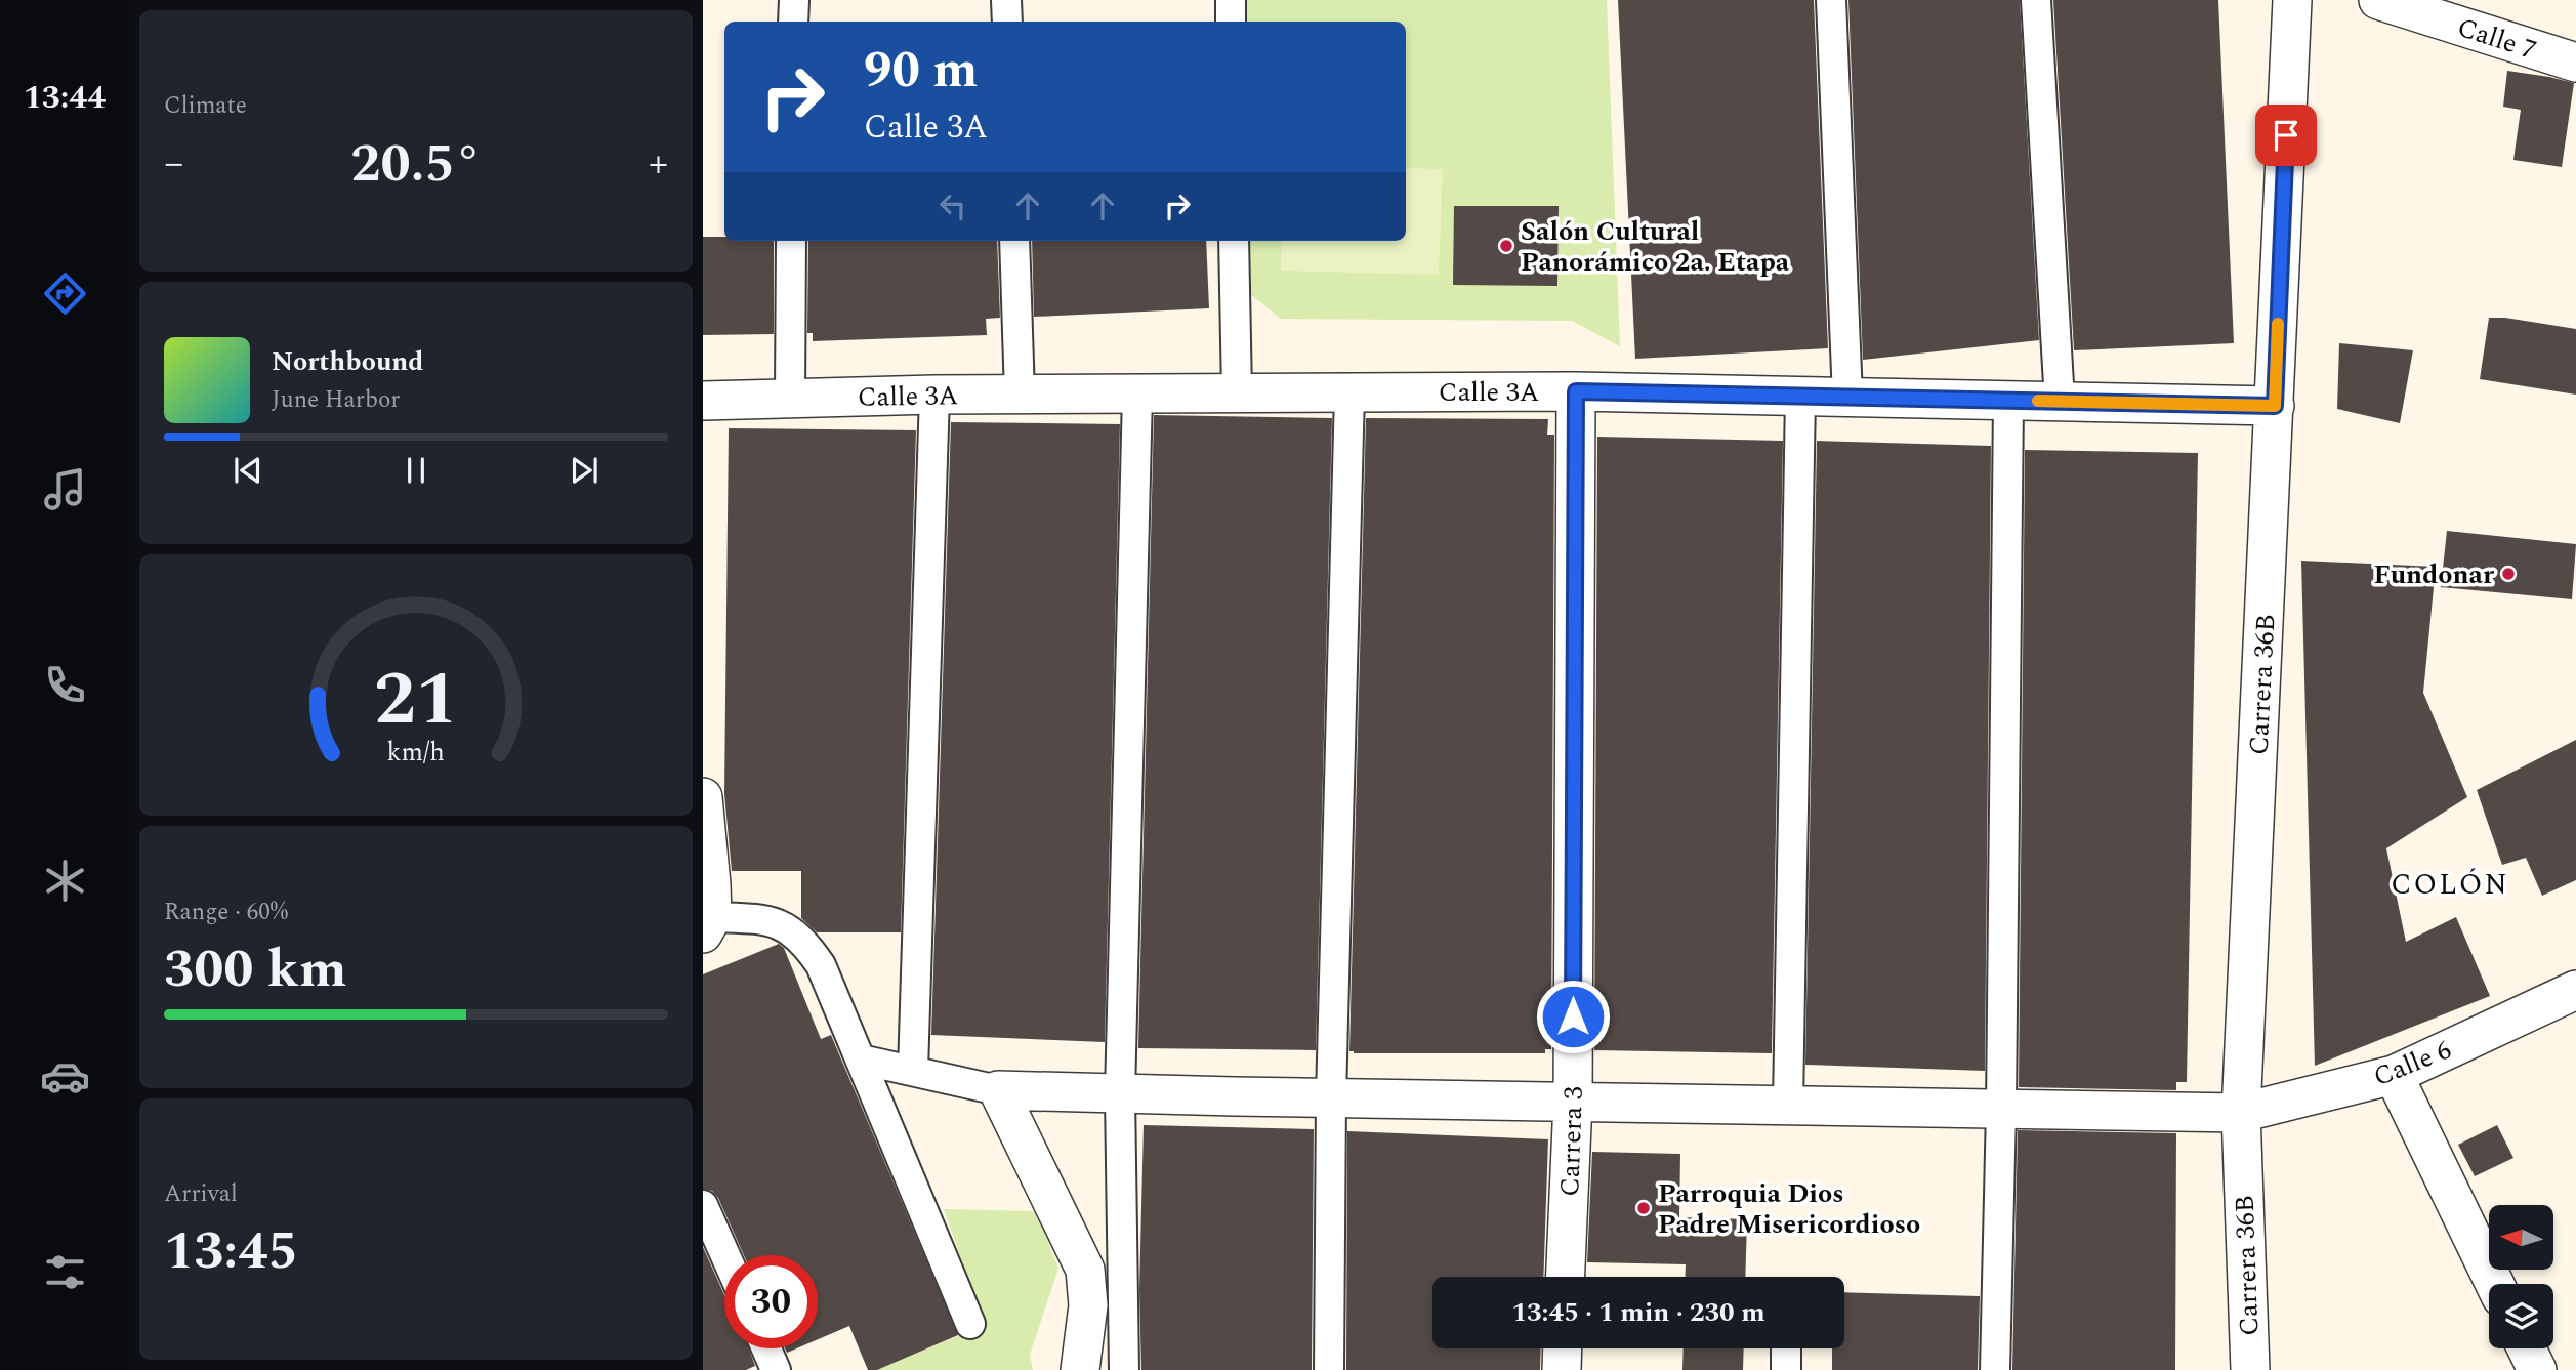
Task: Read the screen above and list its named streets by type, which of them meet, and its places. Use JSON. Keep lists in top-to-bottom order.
{
  "streets": {
    "street": [
      "Calle 7",
      "Calle 3A",
      "Carrera 36B",
      "Calle 6",
      "Carrera 3"
    ]
  },
  "crossings": [
    ["Calle 3A", "Carrera 36B"],
    ["Calle 3A", "Carrera 3"],
    ["Carrera 36B", "Calle 6"],
    ["Calle 6", "Carrera 3"]
  ],
  "districts": ["COLÓN"],
  "places": ["Salón Cultural Panorámico 2a. Etapa", "Fundonar", "Parroquia Dios Padre Misericordioso"],
  "north": "left",
  "page": {
    "tabs": "13:44",
    "tile": [
      "Climate",
      ["Range · 60%", "300 km"],
      ["Arrival", "13:45"]
    ],
    "turn": ["90 m", "Calle 3A"],
    "heat": ["−", "20.5°", "+"],
    "song": ["Northbound", "June Harbor"],
    "limit": "30",
    "trip": "13:45 · 1 min · 230 m",
    "gauge": ["21", "km/h"]
  }
}
